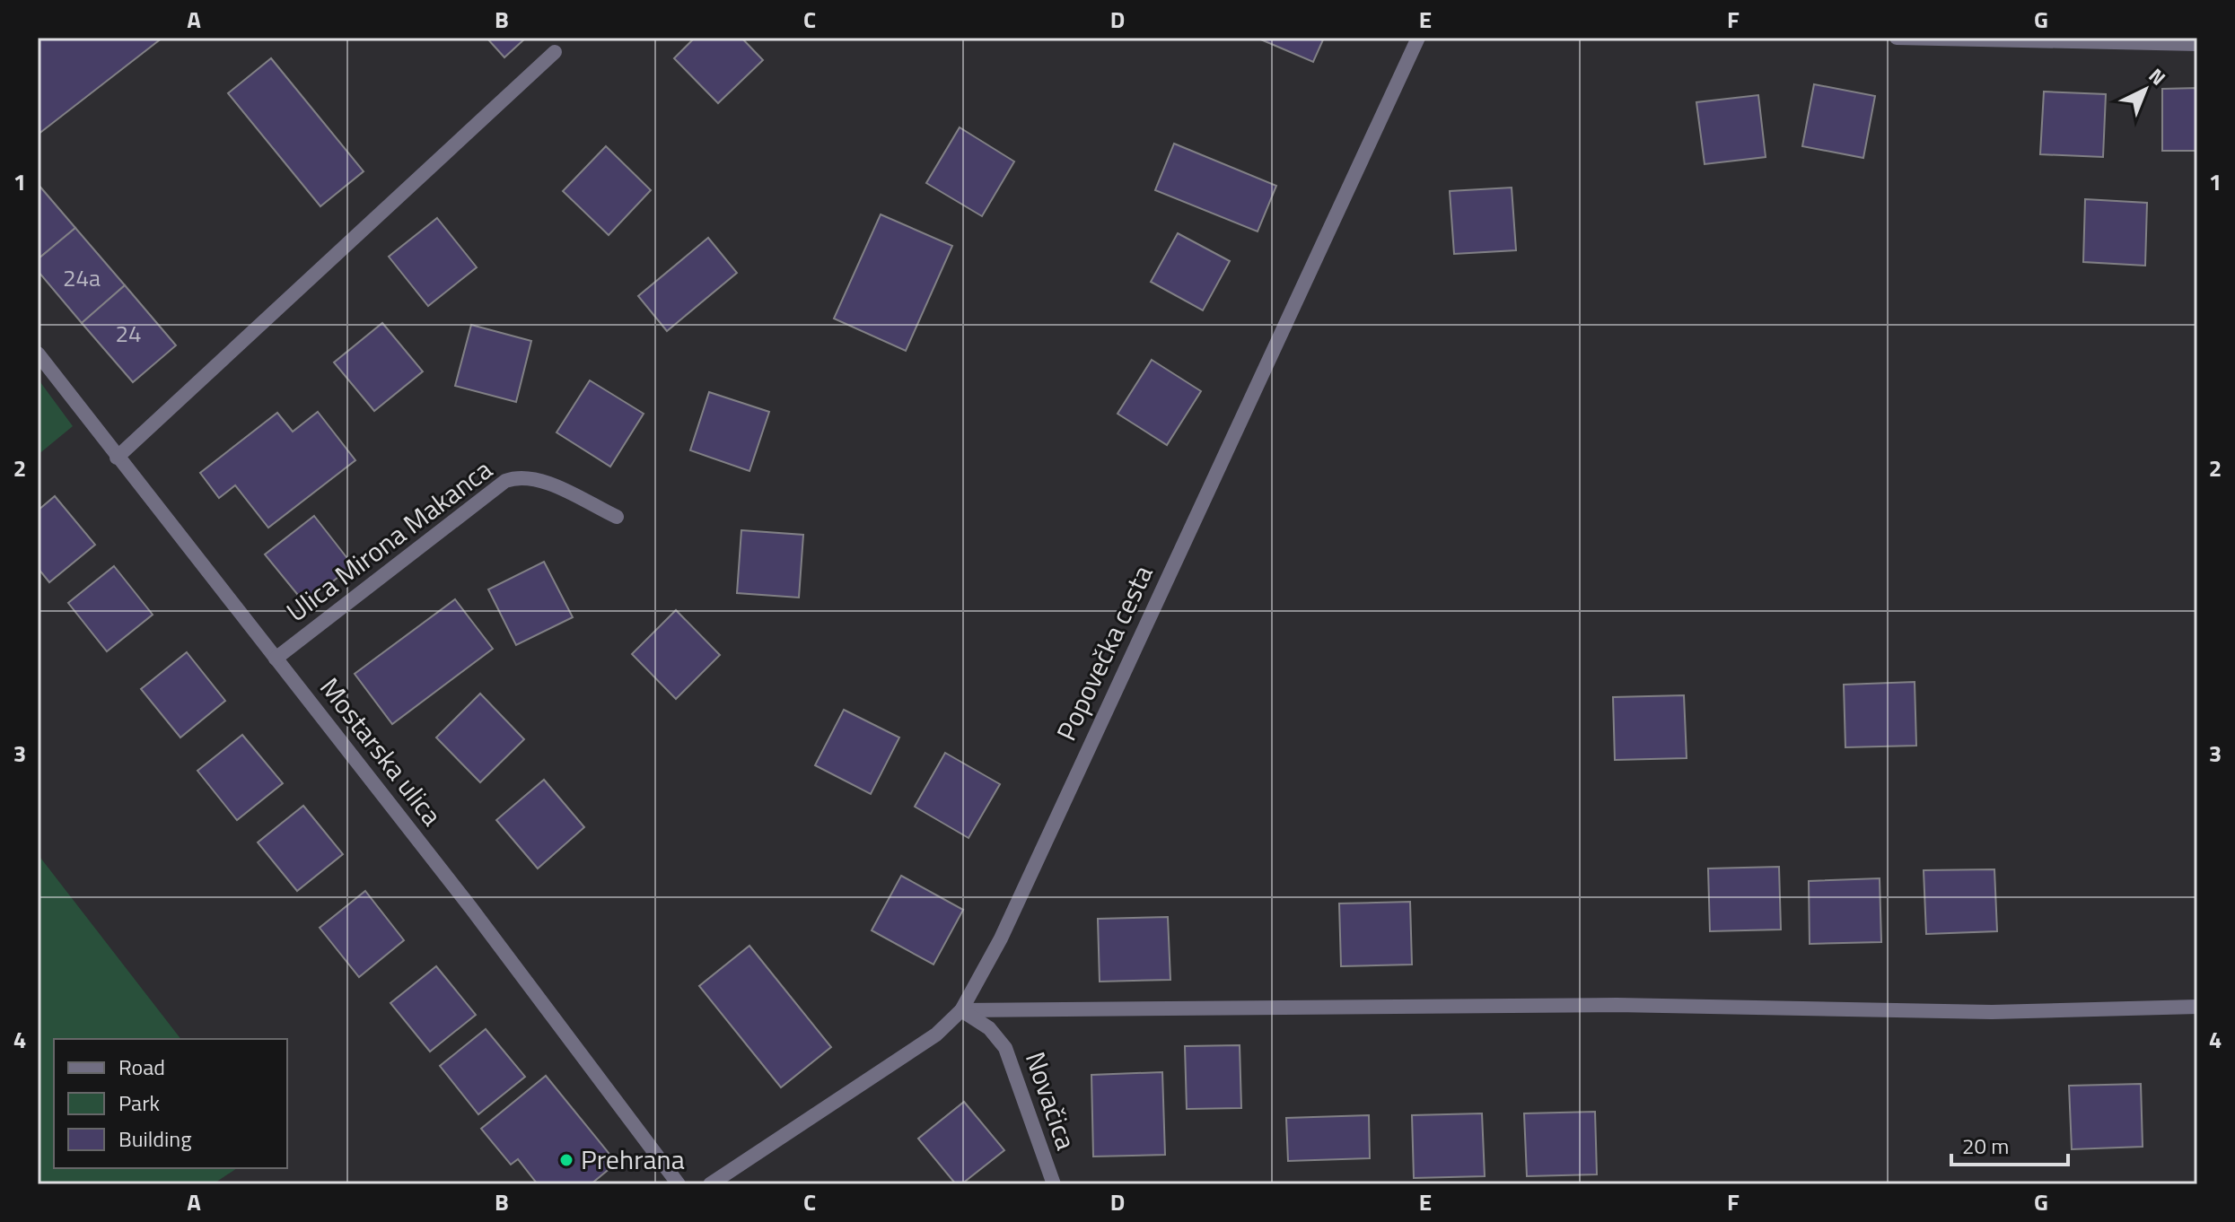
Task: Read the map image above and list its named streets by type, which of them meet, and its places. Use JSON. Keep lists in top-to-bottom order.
{
  "streets": {
    "street": [
      "Ulica Mirona Makanca",
      "Popovečka cesta",
      "Mostarska ulica",
      "Novačica"
    ]
  },
  "crossings": [
    ["Ulica Mirona Makanca", "Mostarska ulica"],
    ["Popovečka cesta", "Novačica"]
  ],
  "places": ["Prehrana"],
  "house_numbers": ["24a", "24"],
  "legend": ["Road", "Park", "Building"],
  "scale_bar": "20 m",
  "north": "top right",
  "grid": {
    "columns": [
      "A",
      "B",
      "C",
      "D",
      "E",
      "F",
      "G"
    ],
    "rows": [
      "1",
      "2",
      "3",
      "4"
    ]
  }
}
